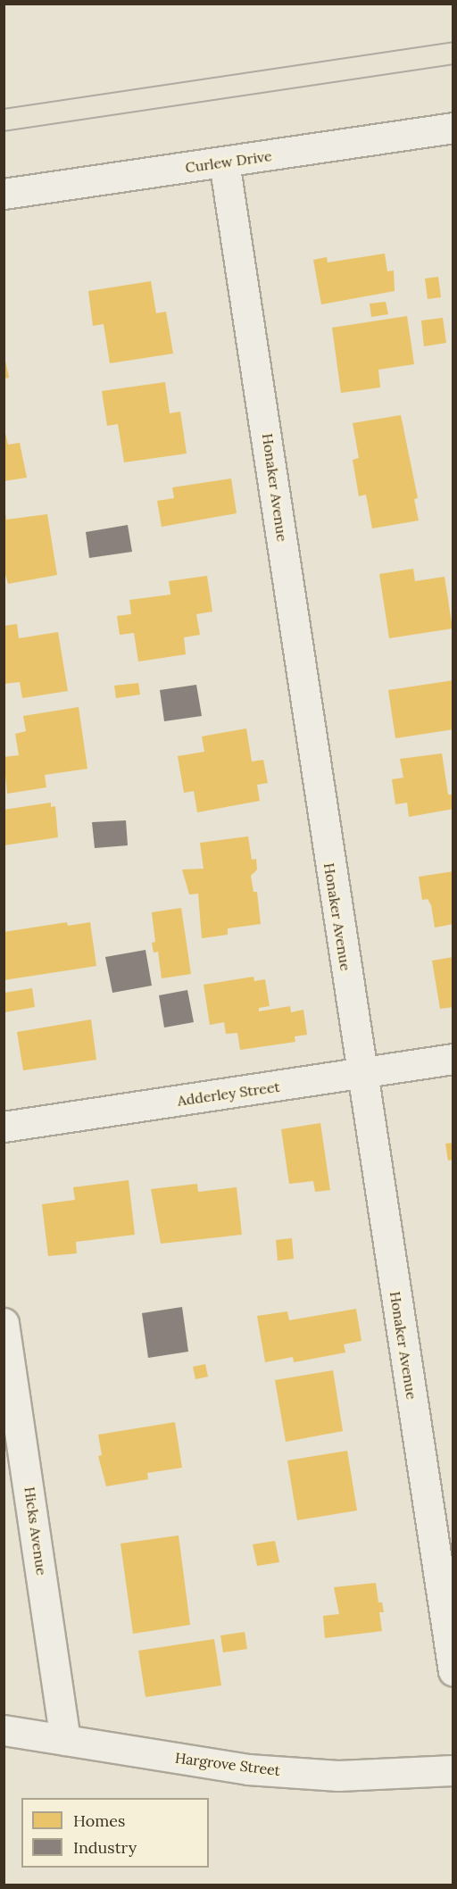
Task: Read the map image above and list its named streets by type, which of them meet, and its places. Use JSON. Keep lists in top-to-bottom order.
{
  "streets": {
    "street": [
      "Curlew Drive",
      "Honaker Avenue",
      "Adderley Street",
      "Hicks Avenue",
      "Hargrove Street"
    ]
  },
  "crossings": [
    ["Curlew Drive", "Honaker Avenue"],
    ["Honaker Avenue", "Adderley Street"],
    ["Hicks Avenue", "Hargrove Street"]
  ],
  "legend": ["Homes", "Industry"]
}
